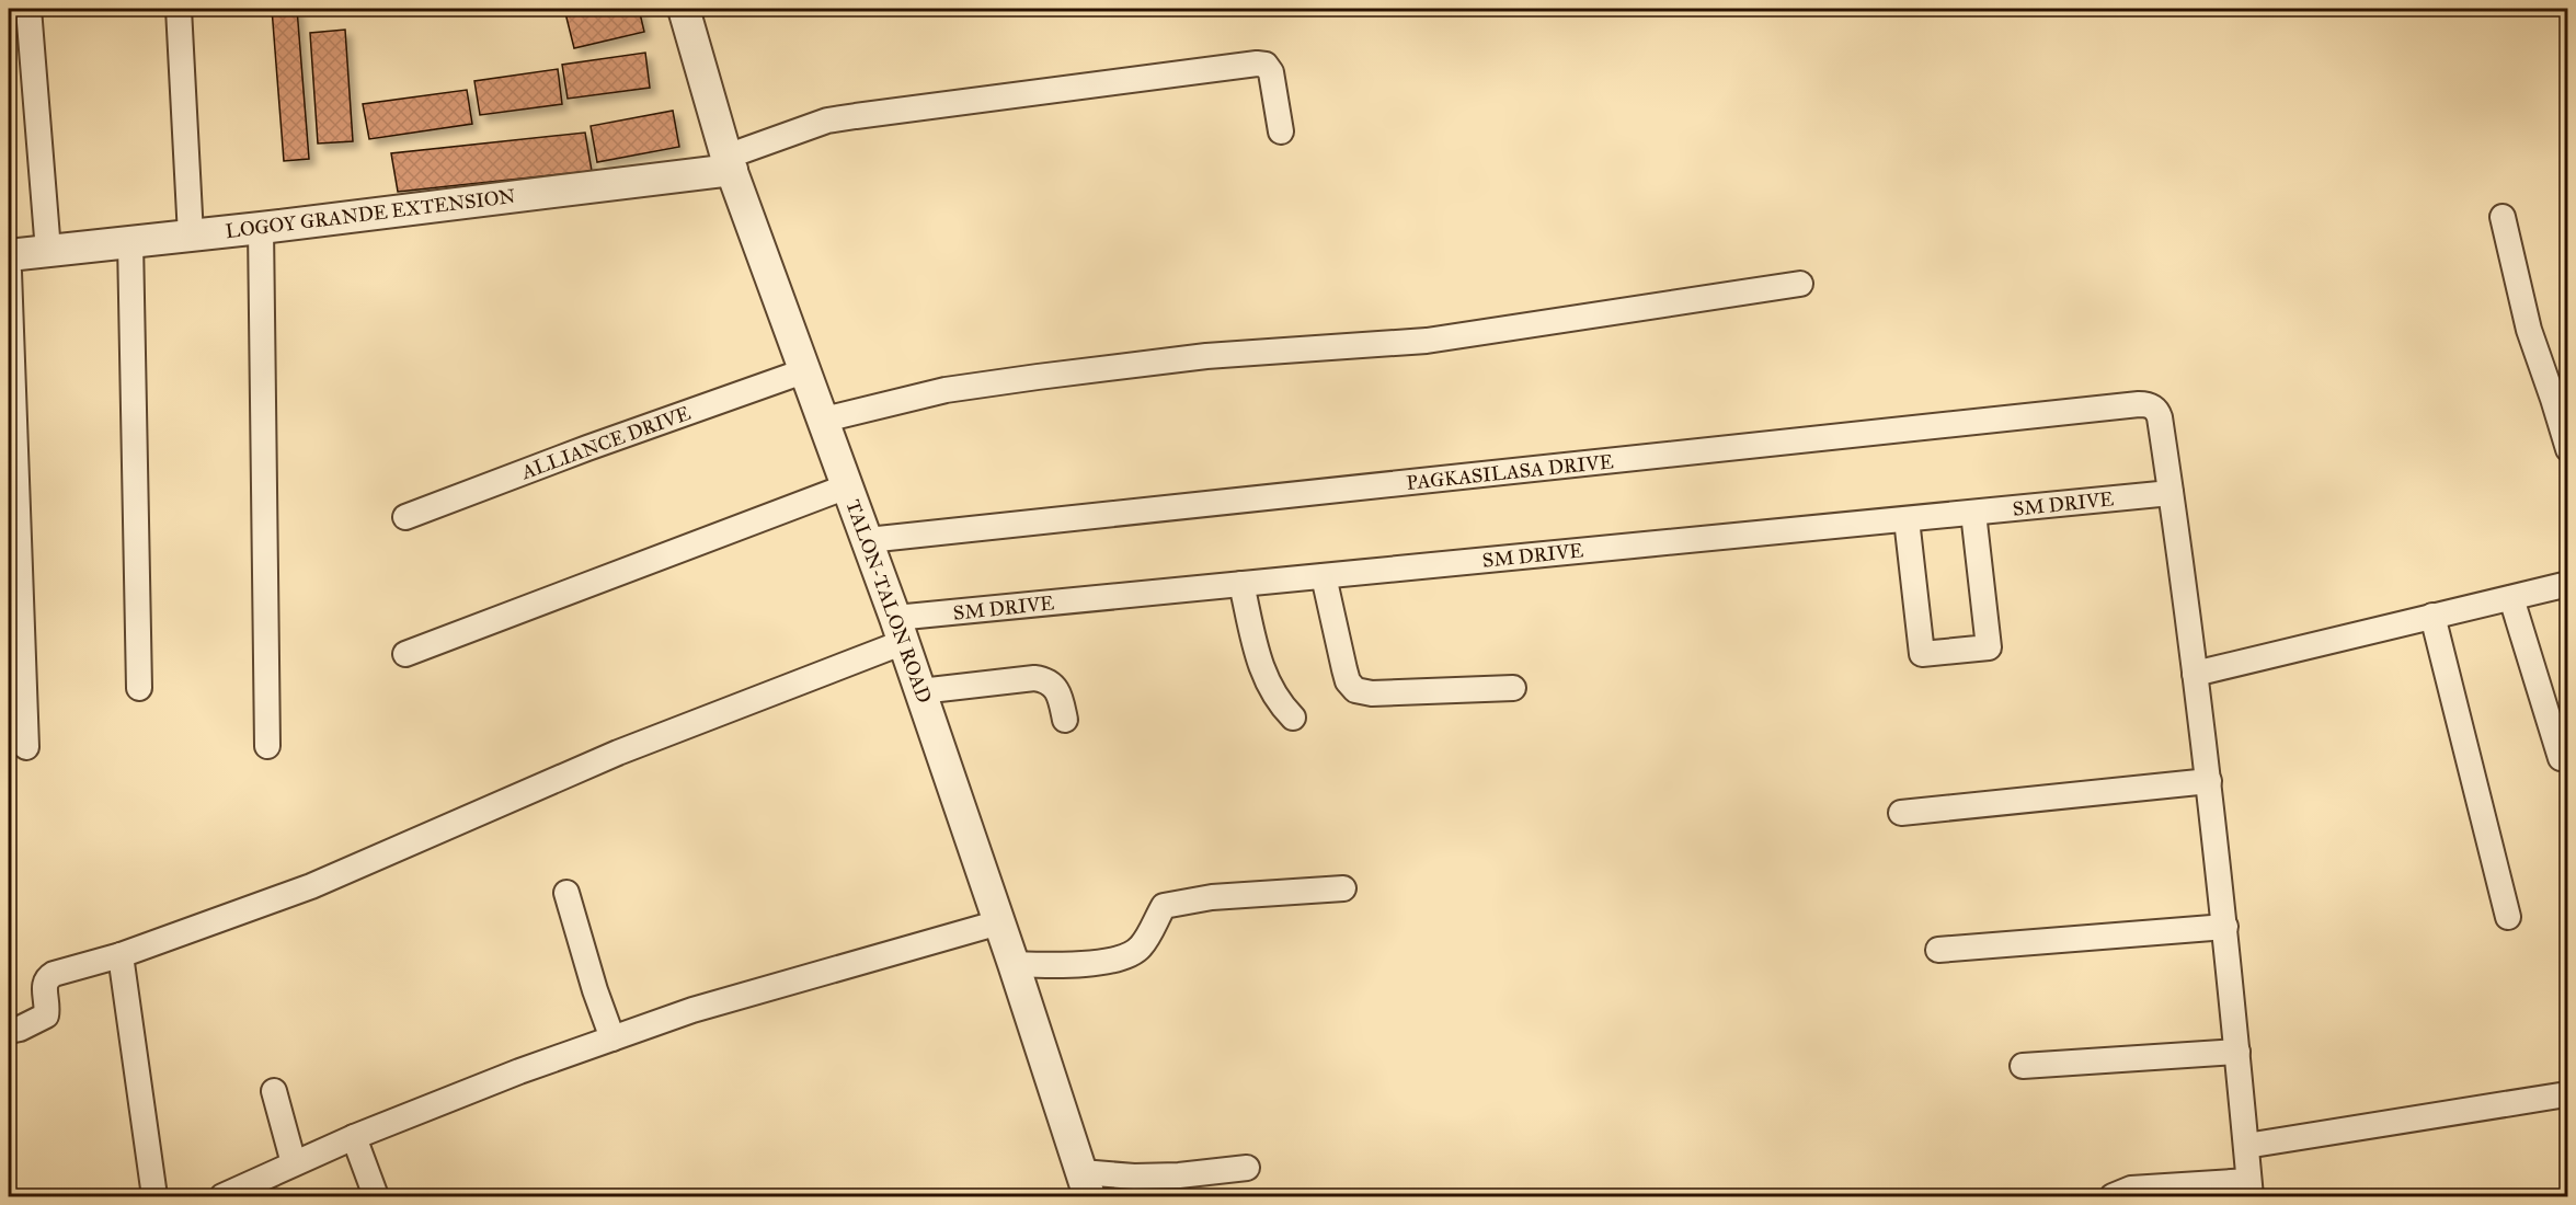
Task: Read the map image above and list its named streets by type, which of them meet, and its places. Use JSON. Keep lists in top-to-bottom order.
{
  "streets": {
    "street": [
      "LOGOY GRANDE EXTENSION",
      "ALLIANCE DRIVE",
      "PAGKASILASA DRIVE",
      "SM DRIVE",
      "TALON-TALON ROAD"
    ]
  },
  "crossings": [
    ["LOGOY GRANDE EXTENSION", "TALON-TALON ROAD"],
    ["ALLIANCE DRIVE", "TALON-TALON ROAD"],
    ["PAGKASILASA DRIVE", "SM DRIVE"],
    ["PAGKASILASA DRIVE", "TALON-TALON ROAD"],
    ["SM DRIVE", "TALON-TALON ROAD"]
  ]
}
